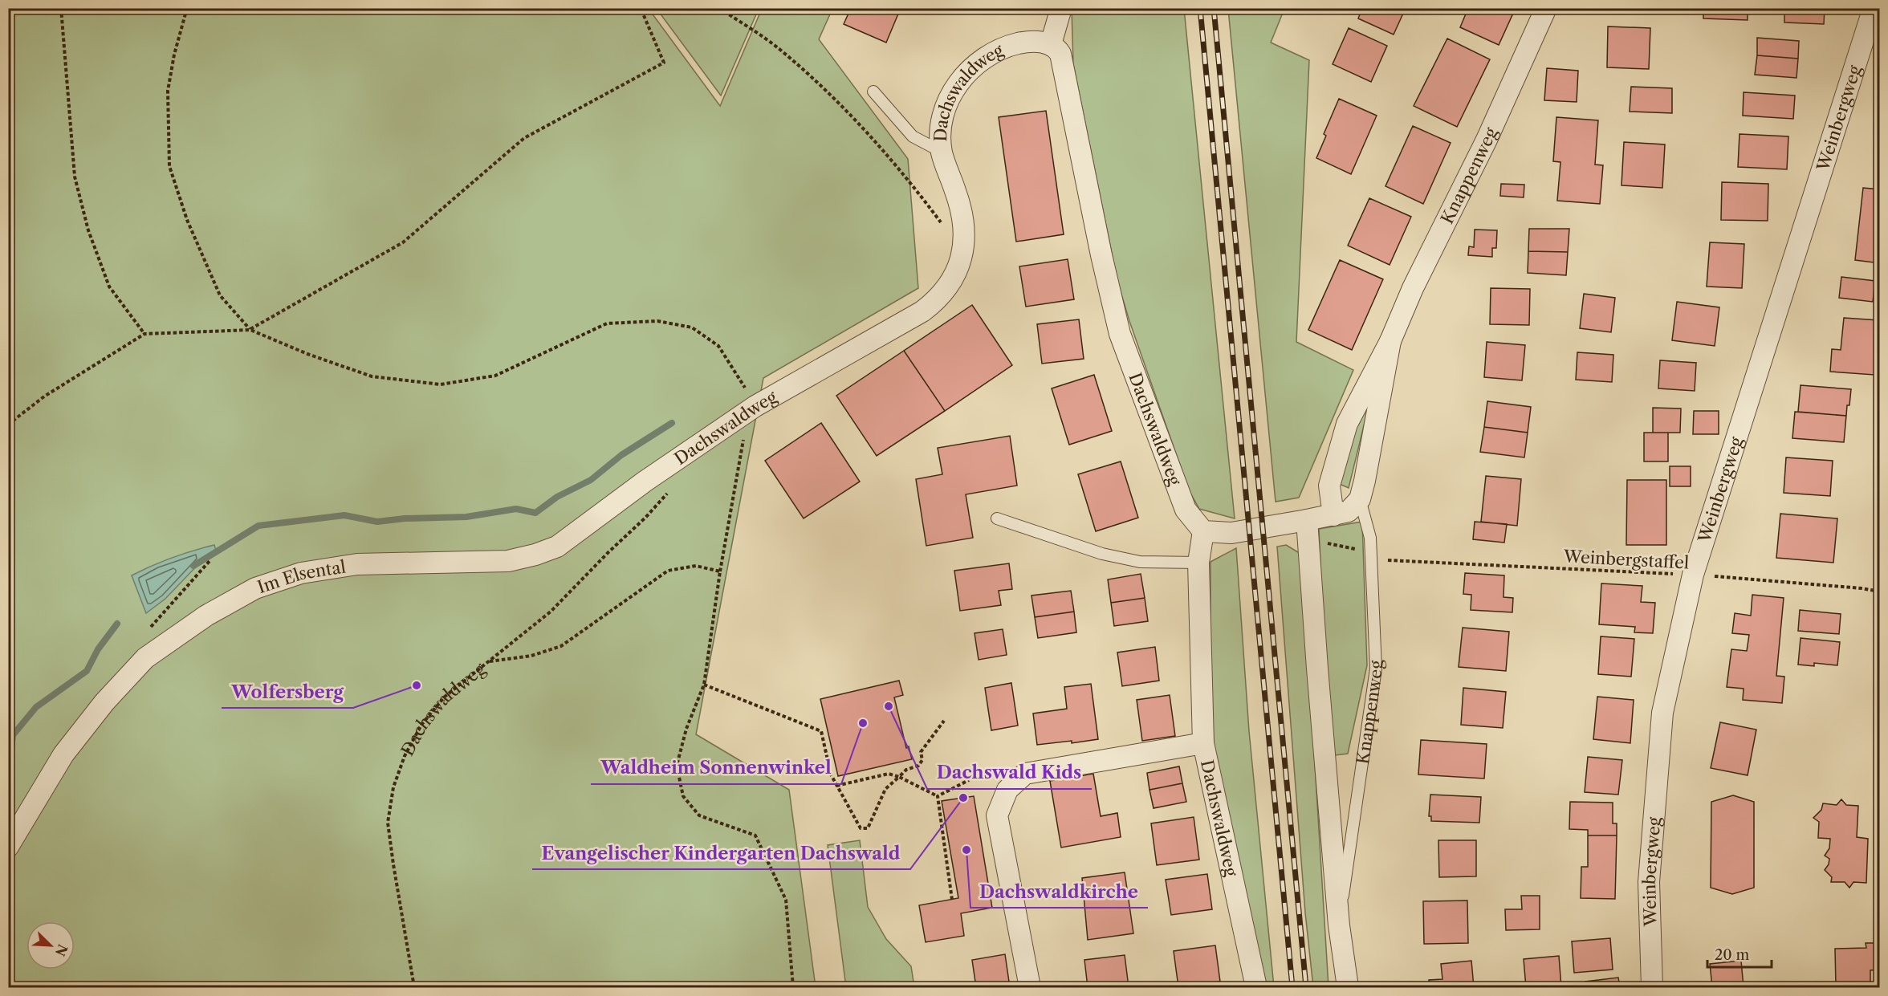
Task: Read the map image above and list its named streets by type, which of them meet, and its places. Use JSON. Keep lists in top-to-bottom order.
{
  "streets": {
    "street": [
      "Dachswaldweg",
      "Weinbergweg",
      "Knappenweg",
      "Im Elsental"
    ],
    "path": ["Weinbergstaffel"]
  },
  "crossings": [
    ["Dachswaldweg", "Im Elsental"],
    ["Weinbergweg", "Weinbergstaffel"],
    ["Knappenweg", "Weinbergstaffel"]
  ],
  "places": [
    "Wolfersberg",
    "Dachswald Kids",
    "Waldheim Sonnenwinkel",
    "Evangelischer Kindergarten Dachswald",
    "Dachswaldkirche"
  ],
  "scale_bar": "20 m",
  "north": "bottom right"
}
